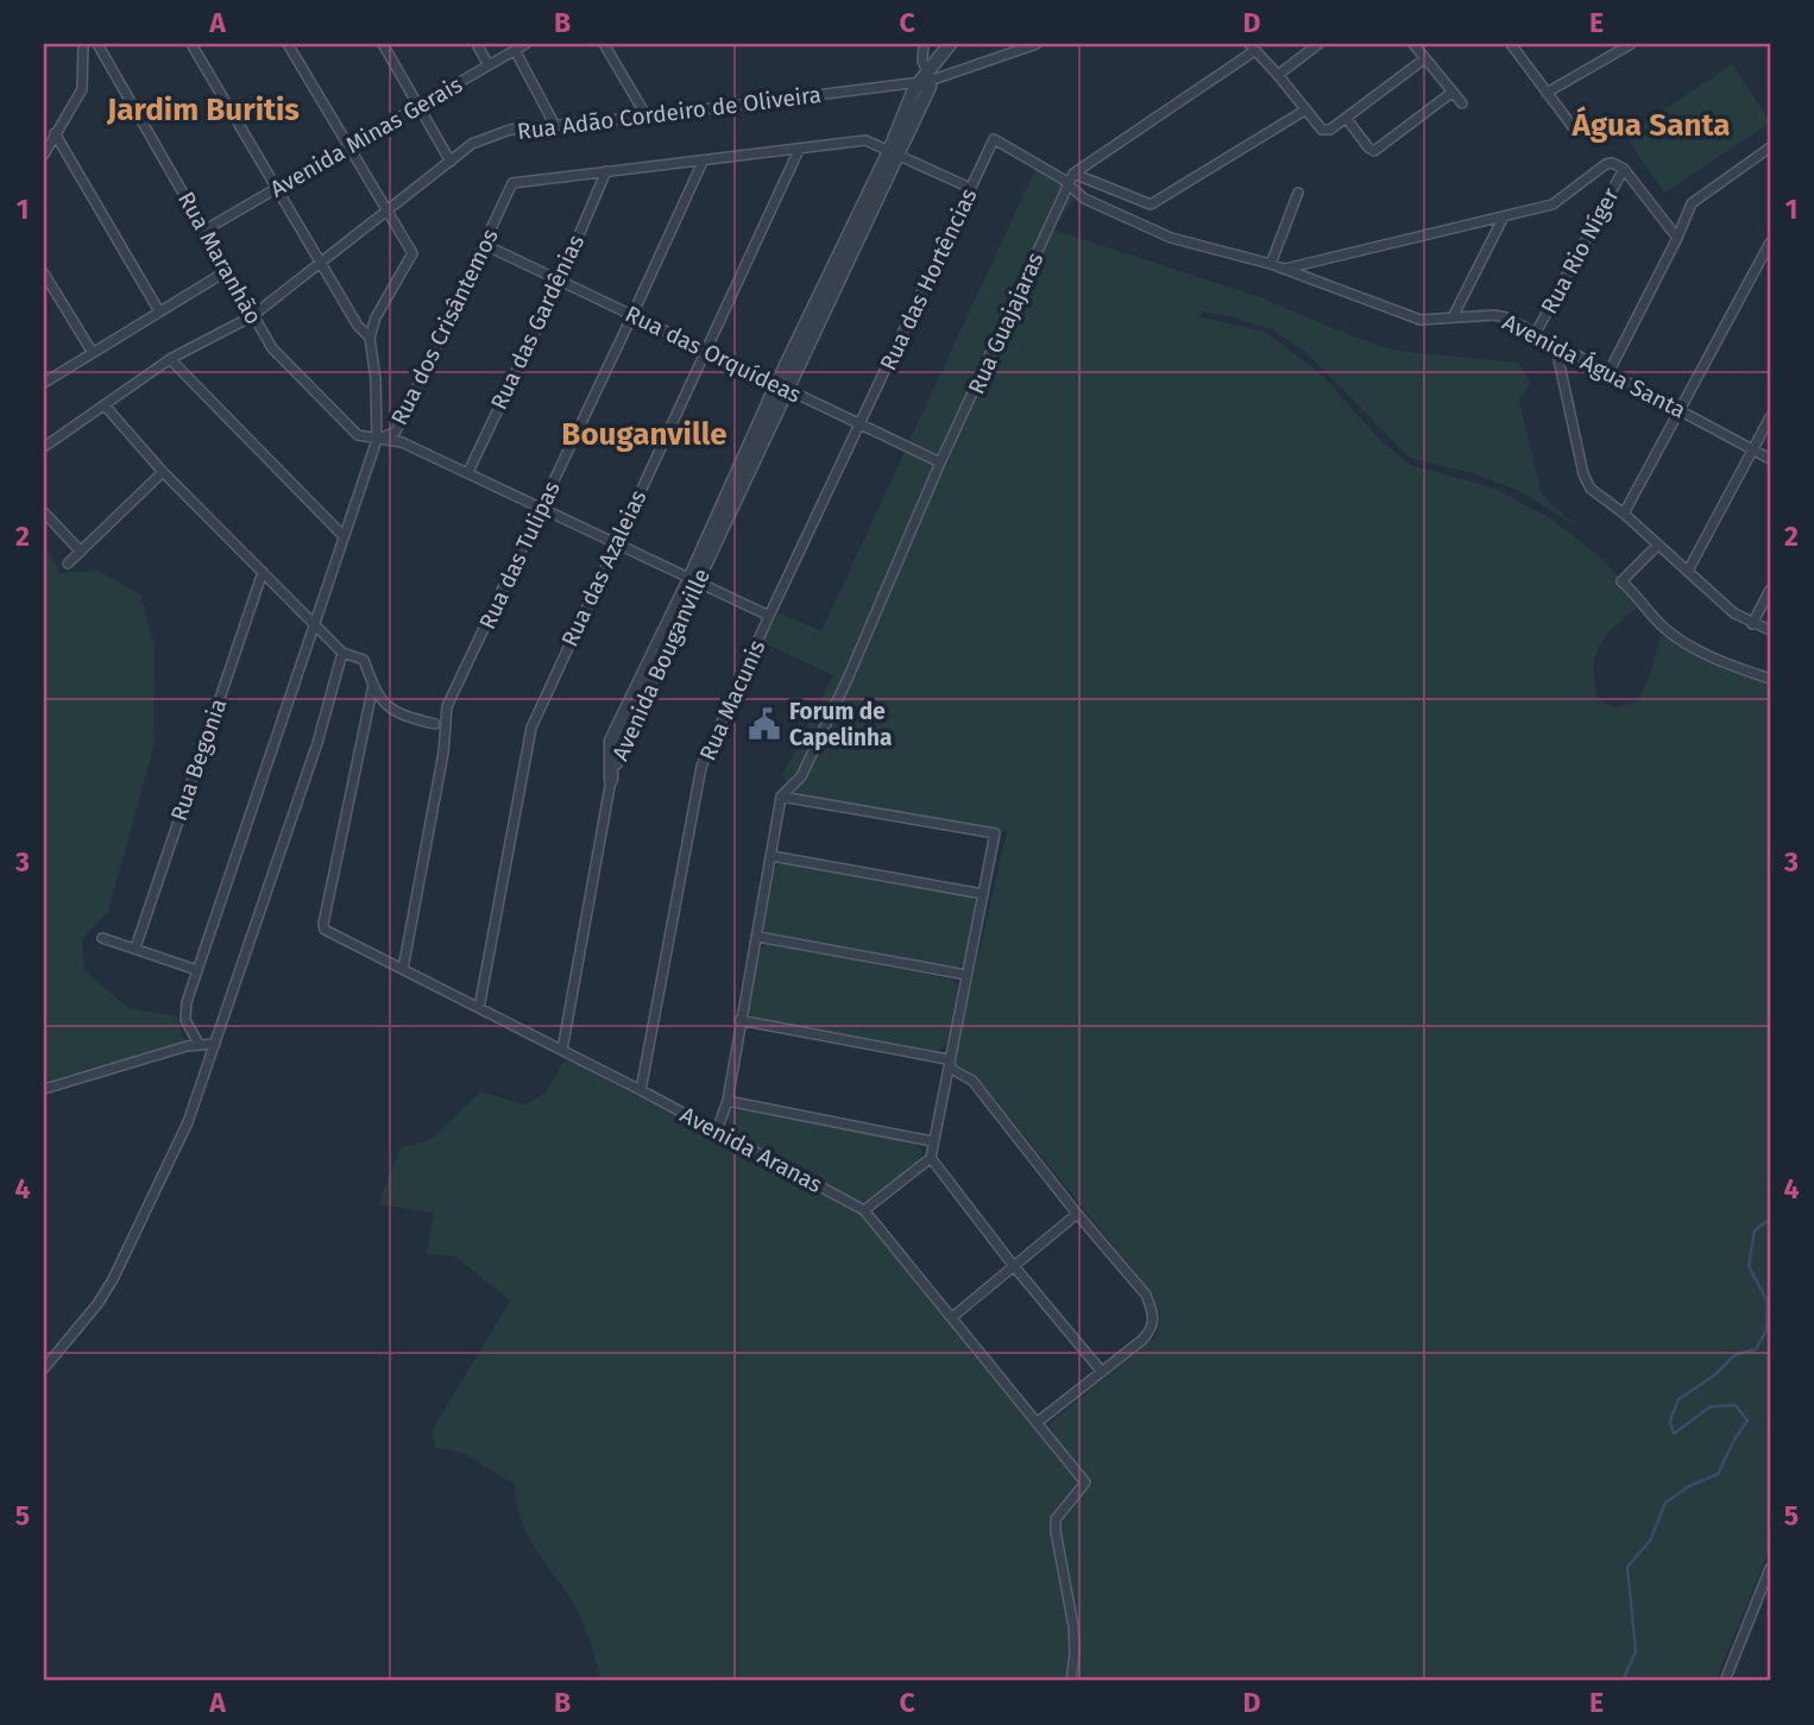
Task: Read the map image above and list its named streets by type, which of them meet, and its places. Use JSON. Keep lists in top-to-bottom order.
{
  "streets": {
    "street": [
      "Rua Adão Cordeiro de Oliveira",
      "Avenida Minas Gerais",
      "Rua Rio Níger",
      "Rua Maranhão",
      "Rua das Hortências",
      "Rua das Gardênias",
      "Rua Guajajaras",
      "Rua dos Crisântemos",
      "Rua das Orquídeas",
      "Avenida Água Santa",
      "Rua das Tulipas",
      "Rua das Azaleias",
      "Avenida Bouganville",
      "Rua Macunis",
      "Rua Begonia",
      "Avenida Aranas"
    ]
  },
  "crossings": [
    ["Rua Adão Cordeiro de Oliveira", "Rua Maranhão"],
    ["Rua Adão Cordeiro de Oliveira", "Avenida Bouganville"],
    ["Avenida Minas Gerais", "Rua Maranhão"],
    ["Rua Rio Níger", "Avenida Água Santa"],
    ["Rua Maranhão", "Rua das Gardênias"],
    ["Rua Maranhão", "Rua dos Crisântemos"],
    ["Rua Maranhão", "Rua das Tulipas"],
    ["Rua Maranhão", "Rua das Azaleias"],
    ["Rua Maranhão", "Avenida Bouganville"],
    ["Rua Maranhão", "Rua Macunis"],
    ["Rua das Hortências", "Rua dos Crisântemos"],
    ["Rua das Hortências", "Rua das Orquídeas"],
    ["Rua das Hortências", "Avenida Água Santa"],
    ["Rua das Hortências", "Rua Macunis"],
    ["Rua das Gardênias", "Rua dos Crisântemos"],
    ["Rua das Gardênias", "Rua das Orquídeas"],
    ["Rua Guajajaras", "Rua das Orquídeas"],
    ["Rua Guajajaras", "Avenida Água Santa"],
    ["Rua dos Crisântemos", "Rua das Orquídeas"],
    ["Rua dos Crisântemos", "Rua das Tulipas"],
    ["Rua dos Crisântemos", "Rua das Azaleias"],
    ["Rua dos Crisântemos", "Avenida Bouganville"],
    ["Rua das Orquídeas", "Rua das Tulipas"],
    ["Rua das Orquídeas", "Rua das Azaleias"],
    ["Rua das Orquídeas", "Avenida Bouganville"],
    ["Rua das Orquídeas", "Rua Macunis"],
    ["Rua das Tulipas", "Avenida Aranas"],
    ["Rua das Azaleias", "Avenida Aranas"],
    ["Rua Macunis", "Avenida Aranas"]
  ],
  "districts": ["Jardim Buritis", "Água Santa", "Bouganville"],
  "places": {
    "public building": ["Forum de Capelinha"]
  },
  "grid": {
    "columns": [
      "A",
      "B",
      "C",
      "D",
      "E"
    ],
    "rows": [
      "1",
      "2",
      "3",
      "4",
      "5"
    ]
  }
}
